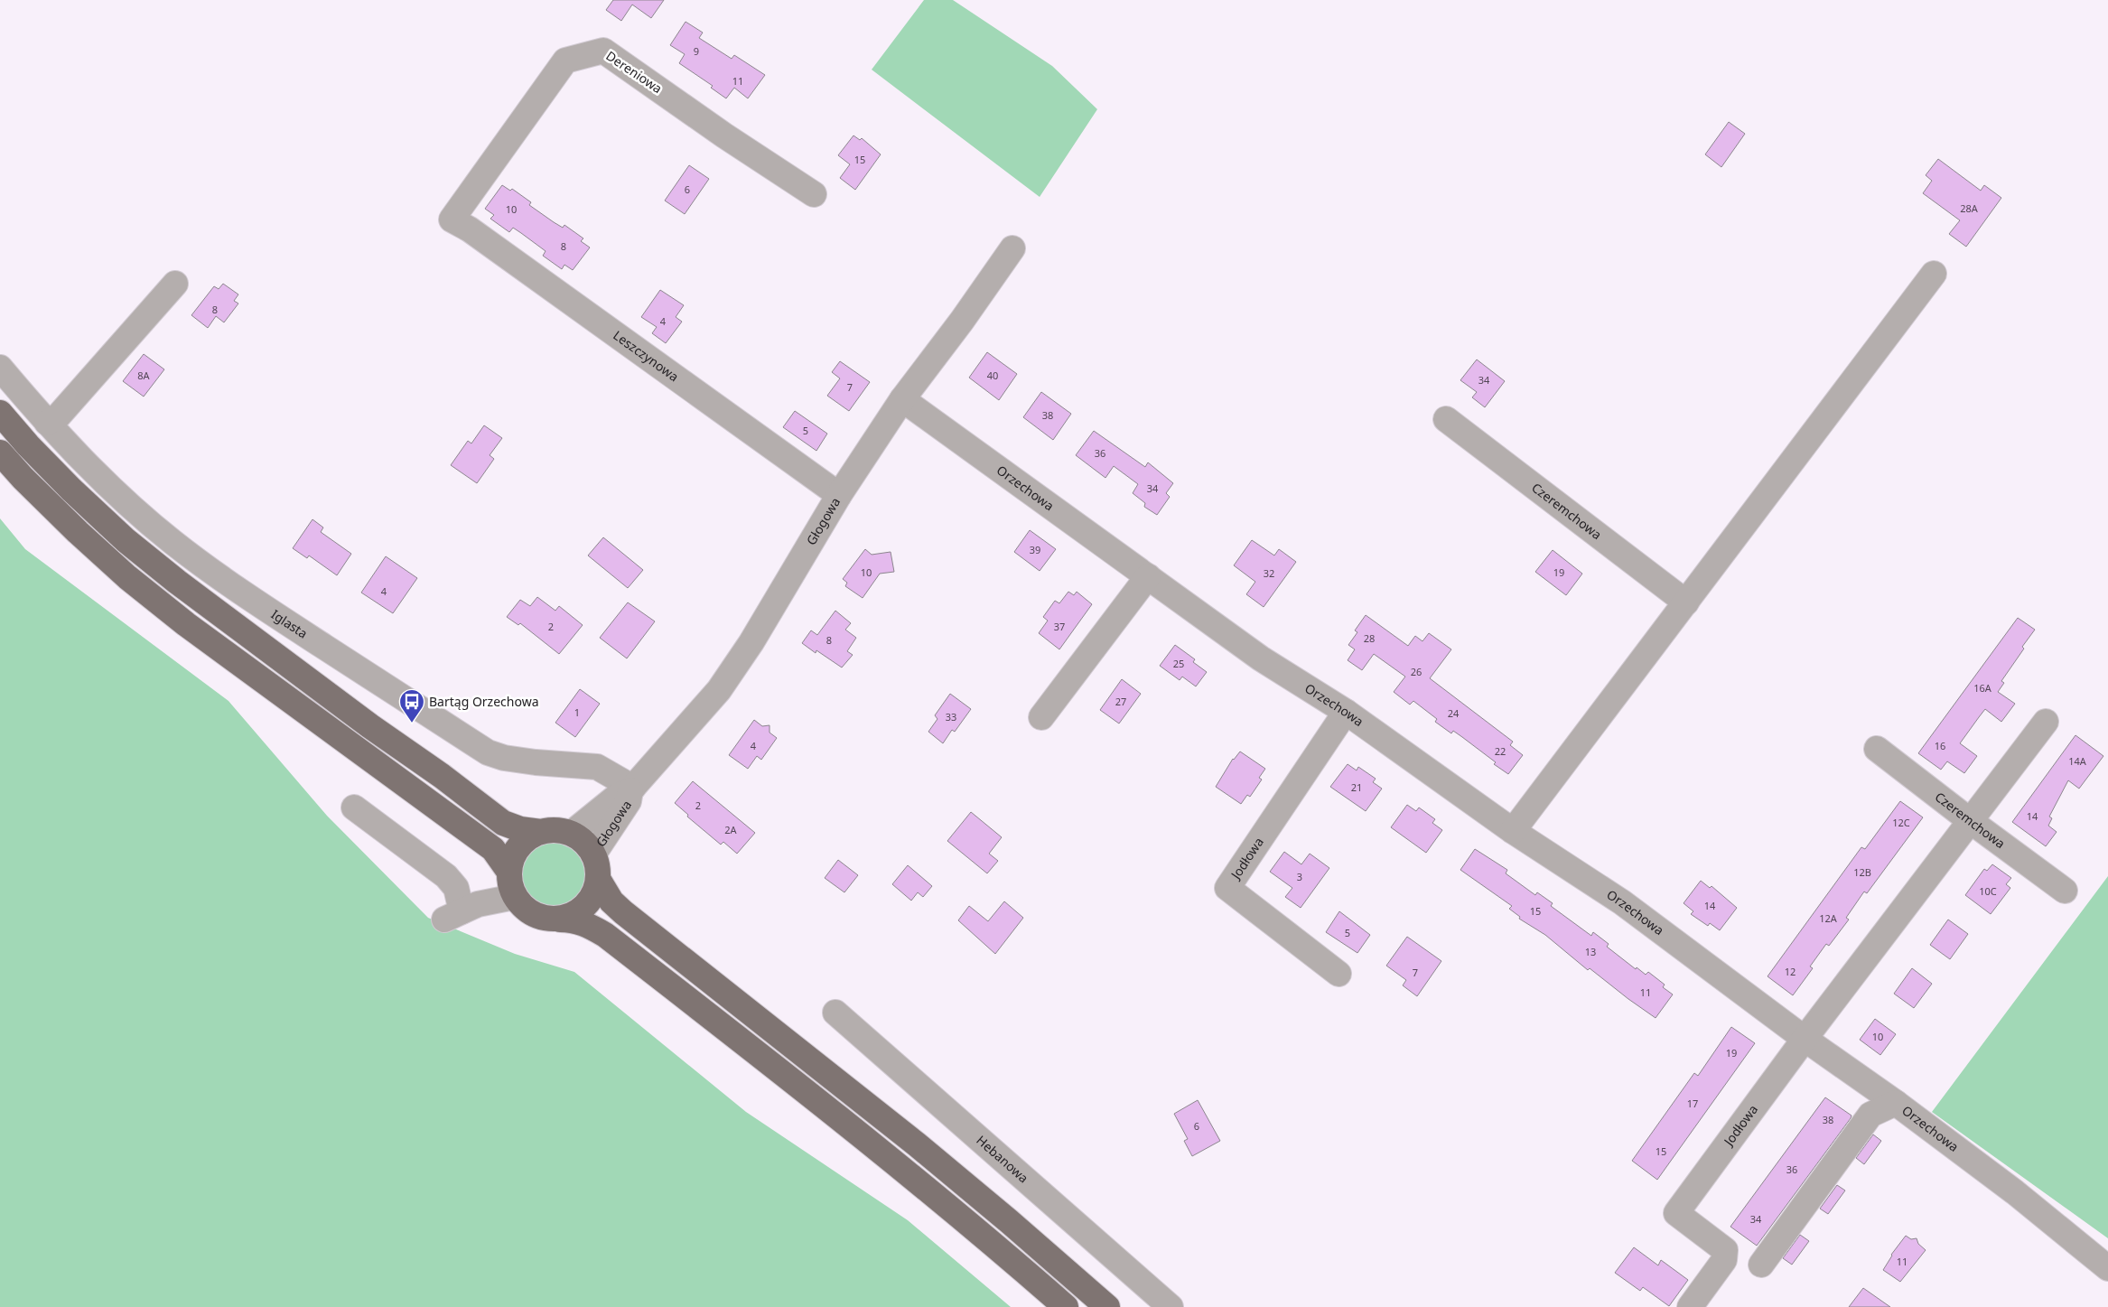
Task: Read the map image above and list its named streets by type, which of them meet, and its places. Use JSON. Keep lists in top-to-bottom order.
{
  "streets": {
    "street": [
      "Dereniowa",
      "Leszczynowa",
      "Orzechowa",
      "Czeremchowa",
      "Głogowa",
      "Iglasta",
      "Jodłowa",
      "Hebanowa"
    ]
  },
  "crossings": [
    ["Dereniowa", "Leszczynowa"],
    ["Leszczynowa", "Głogowa"],
    ["Orzechowa", "Głogowa"],
    ["Orzechowa", "Jodłowa"],
    ["Czeremchowa", "Jodłowa"],
    ["Głogowa", "Iglasta"]
  ],
  "places": {
    "bus stop": ["Bartąg Orzechowa"]
  },
  "house_numbers": [
    "9",
    "11",
    "15",
    "6",
    "28A",
    "10",
    "8",
    "8",
    "4",
    "8A",
    "40",
    "34",
    "7",
    "38",
    "5",
    "36",
    "34",
    "39",
    "10",
    "19",
    "32",
    "4",
    "2",
    "37",
    "28",
    "8",
    "25",
    "26",
    "16A",
    "27",
    "1",
    "24",
    "33",
    "4",
    "16",
    "22",
    "14A",
    "21",
    "2",
    "14",
    "12C",
    "2A",
    "12B",
    "3",
    "10C",
    "14",
    "15",
    "12A",
    "5",
    "13",
    "12",
    "7",
    "11",
    "10",
    "19",
    "17",
    "38",
    "6",
    "15",
    "36",
    "34",
    "11"
  ]
}
